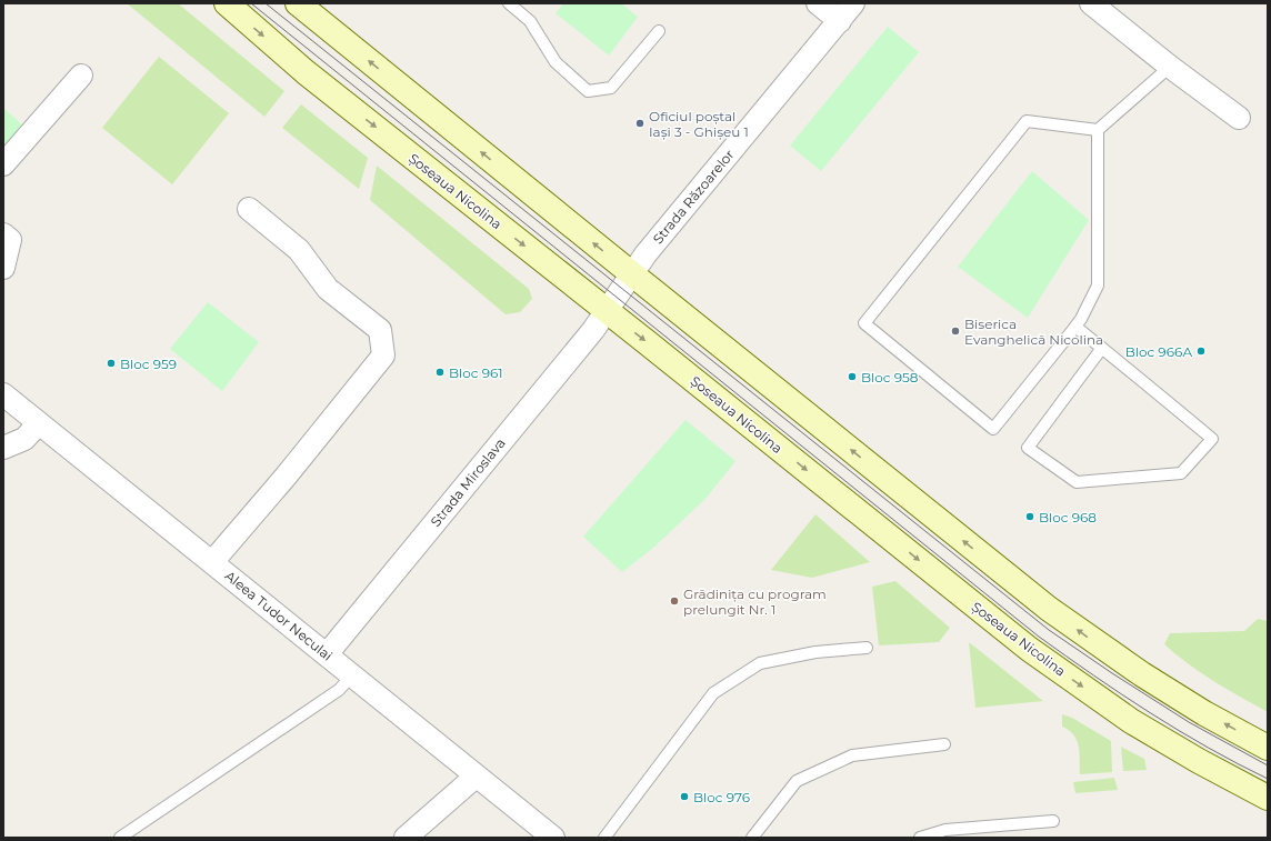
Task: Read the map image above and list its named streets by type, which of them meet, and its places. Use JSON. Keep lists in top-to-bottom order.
{
  "streets": {
    "main road": ["Șoseaua Nicolina"],
    "street": ["Strada Răzoarelor", "Strada Miroslava", "Aleea Tudor Neculai"]
  },
  "crossings": [
    ["Șoseaua Nicolina", "Strada Răzoarelor"],
    ["Șoseaua Nicolina", "Strada Miroslava"],
    ["Strada Răzoarelor", "Strada Miroslava"],
    ["Strada Miroslava", "Aleea Tudor Neculai"]
  ],
  "places": [
    "Oficiul poștal Iași 3 - Ghișeu 1",
    "Biserica Evanghelică Nicolina",
    "Bloc 966A",
    "Bloc 959",
    "Bloc 961",
    "Bloc 958",
    "Bloc 968",
    "Grădinița cu program prelungit Nr. 1",
    "Bloc 976"
  ]
}
